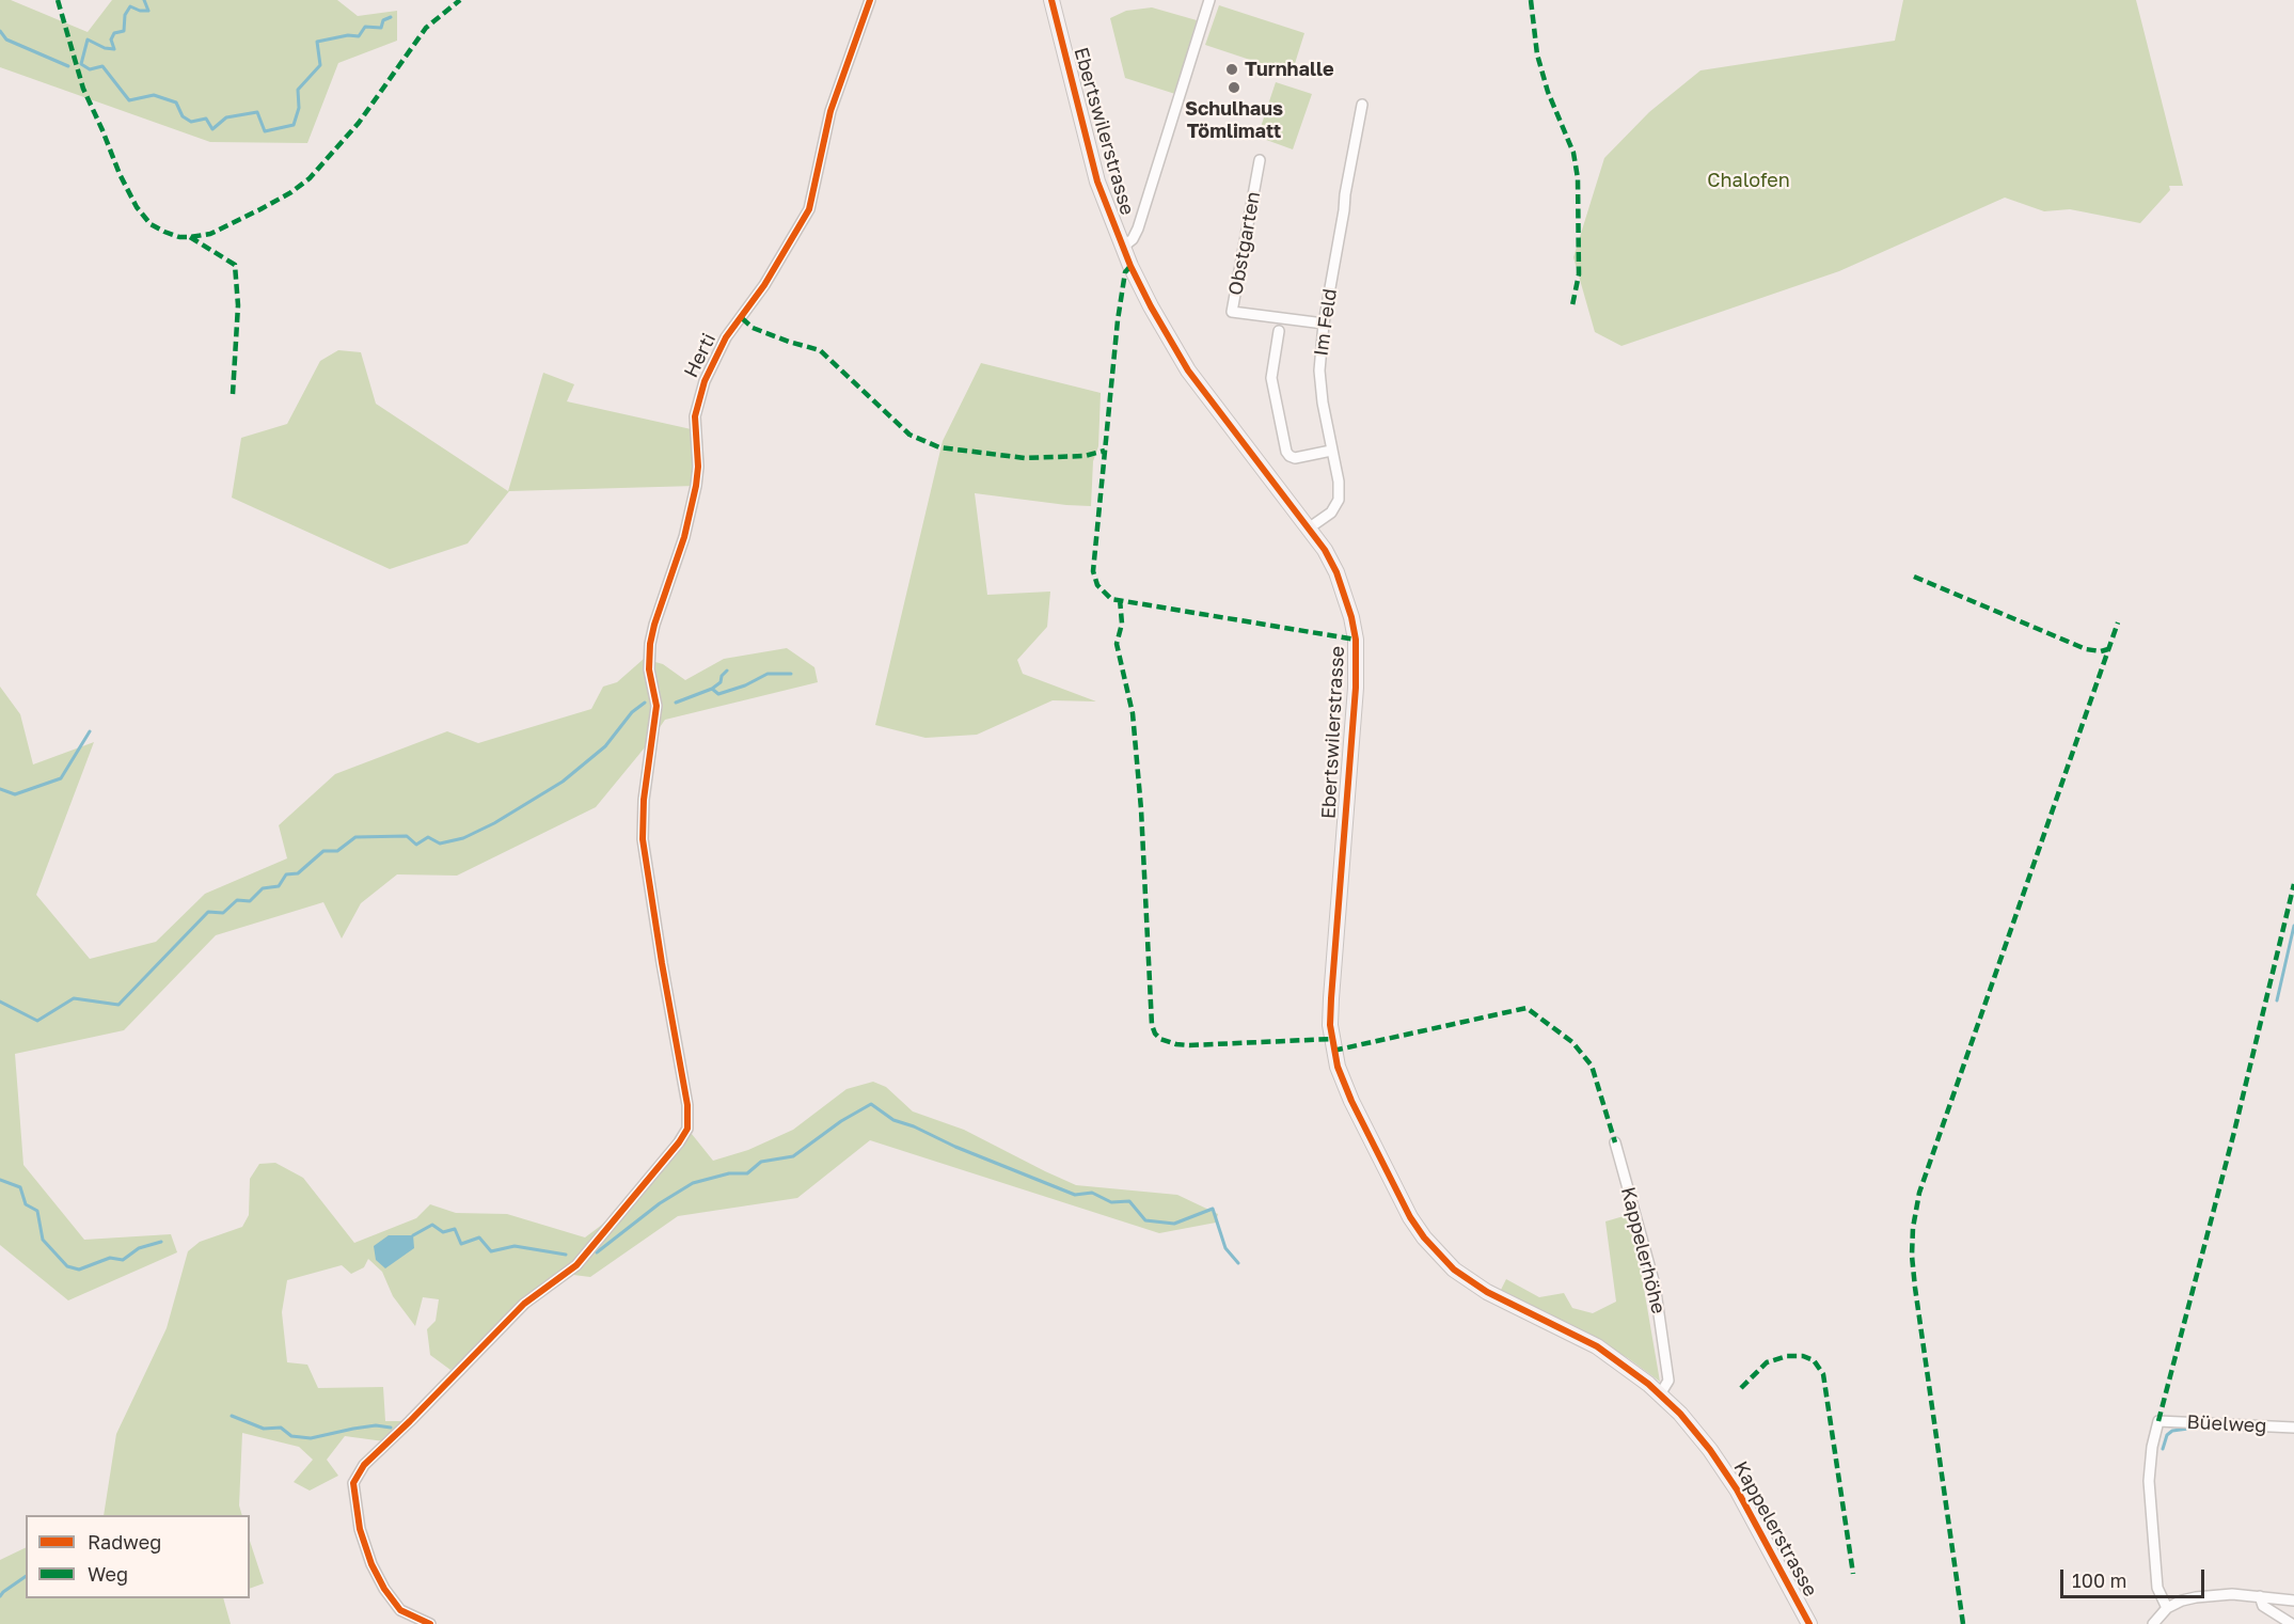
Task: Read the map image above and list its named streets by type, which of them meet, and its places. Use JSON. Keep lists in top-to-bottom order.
{
  "streets": {
    "street": [
      "Ebertswilerstrasse",
      "Obstgarten",
      "Im Feld",
      "Herti",
      "Kappelerhöhe",
      "Büelweg",
      "Kappelerstrasse"
    ]
  },
  "crossings": [
    ["Ebertswilerstrasse", "Im Feld"],
    ["Ebertswilerstrasse", "Kappelerhöhe"],
    ["Ebertswilerstrasse", "Kappelerstrasse"],
    ["Obstgarten", "Im Feld"],
    ["Kappelerhöhe", "Kappelerstrasse"]
  ],
  "parks": ["Chalofen"],
  "places": ["Turnhalle", "Schulhaus Tömlimatt"],
  "legend": ["Radweg", "Weg"],
  "scale_bar": "100 m"
}
